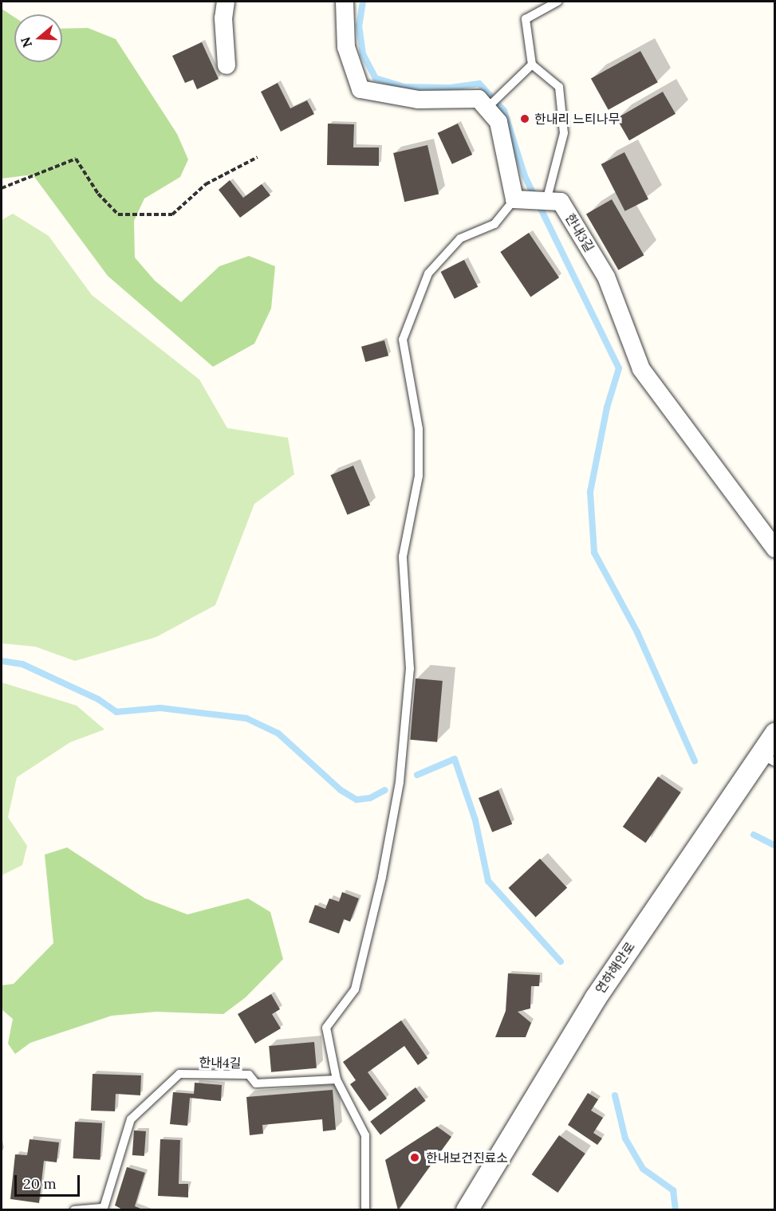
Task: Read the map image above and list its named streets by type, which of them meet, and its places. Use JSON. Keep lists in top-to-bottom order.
{
  "streets": {
    "street": ["한내3길", "연하해안로"],
    "lane": ["한내4길"]
  },
  "places": ["한내리 느티나무", "한내보건진료소"],
  "scale_bar": "20 m",
  "north": "left"
}
